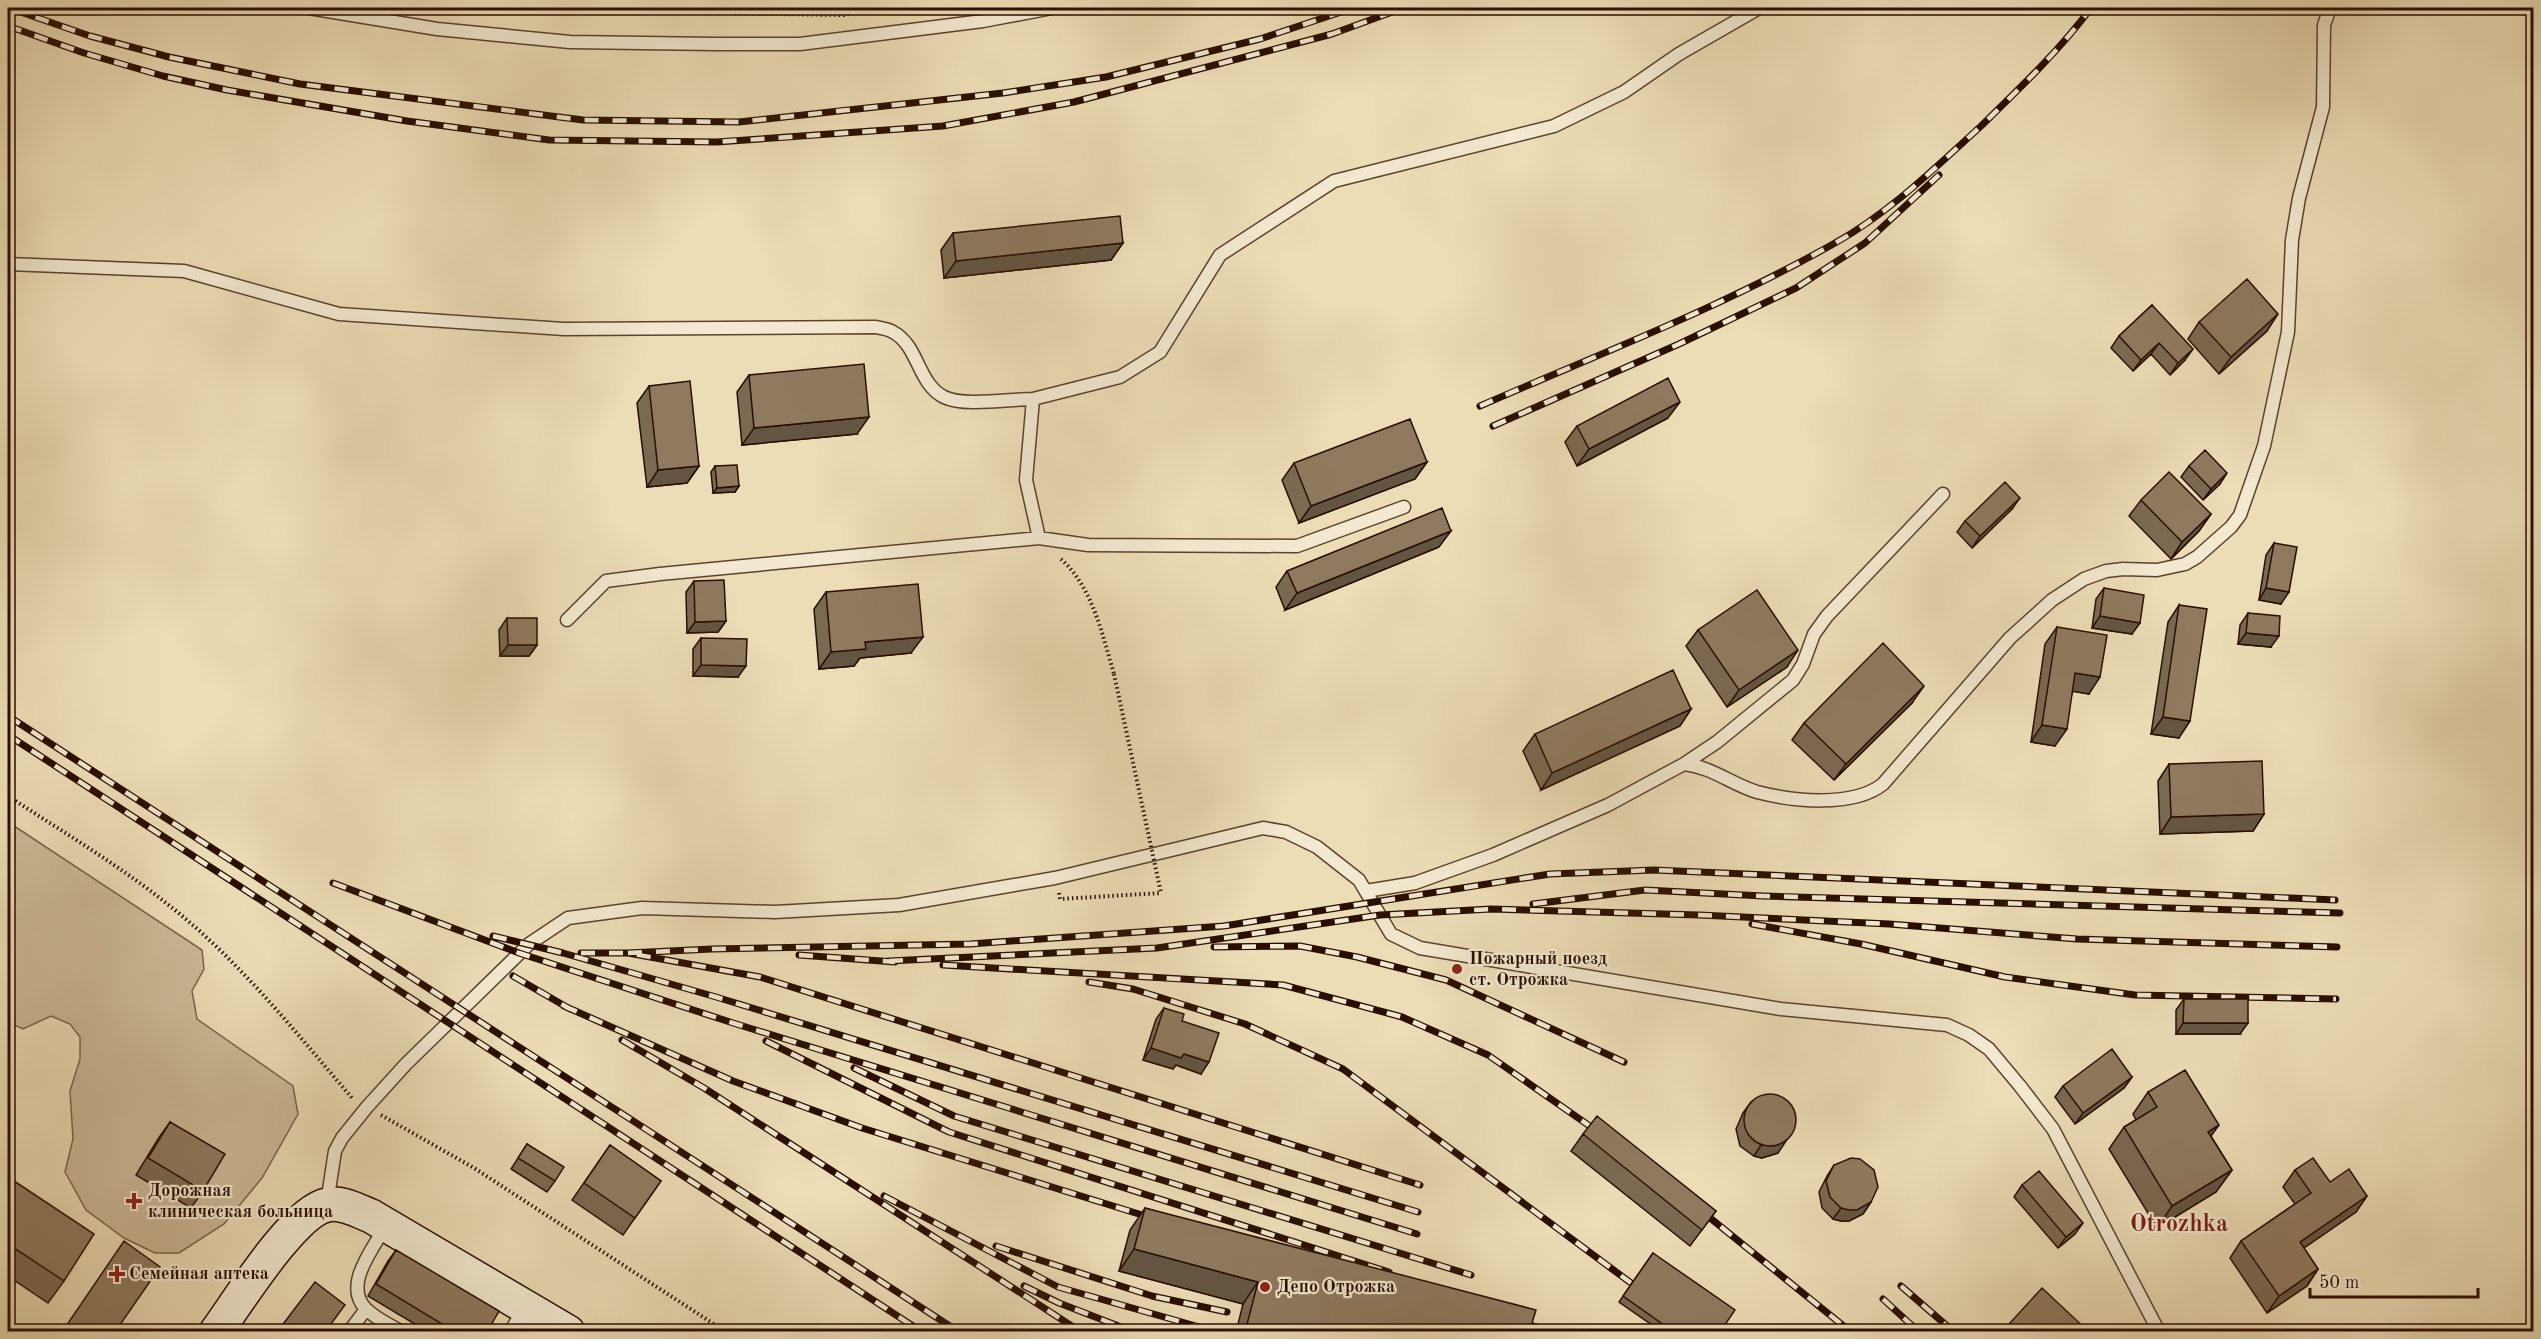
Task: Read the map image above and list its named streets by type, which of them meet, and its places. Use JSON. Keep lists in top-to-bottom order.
{
  "districts": ["Otrozhka"],
  "places": {
    "other": ["Пожарный поезд ст. Отрожка", "Депо Отрожка"],
    "health": ["Дорожная клиническая больница", "Семейная аптека"]
  },
  "scale_bar": "50 m"
}
